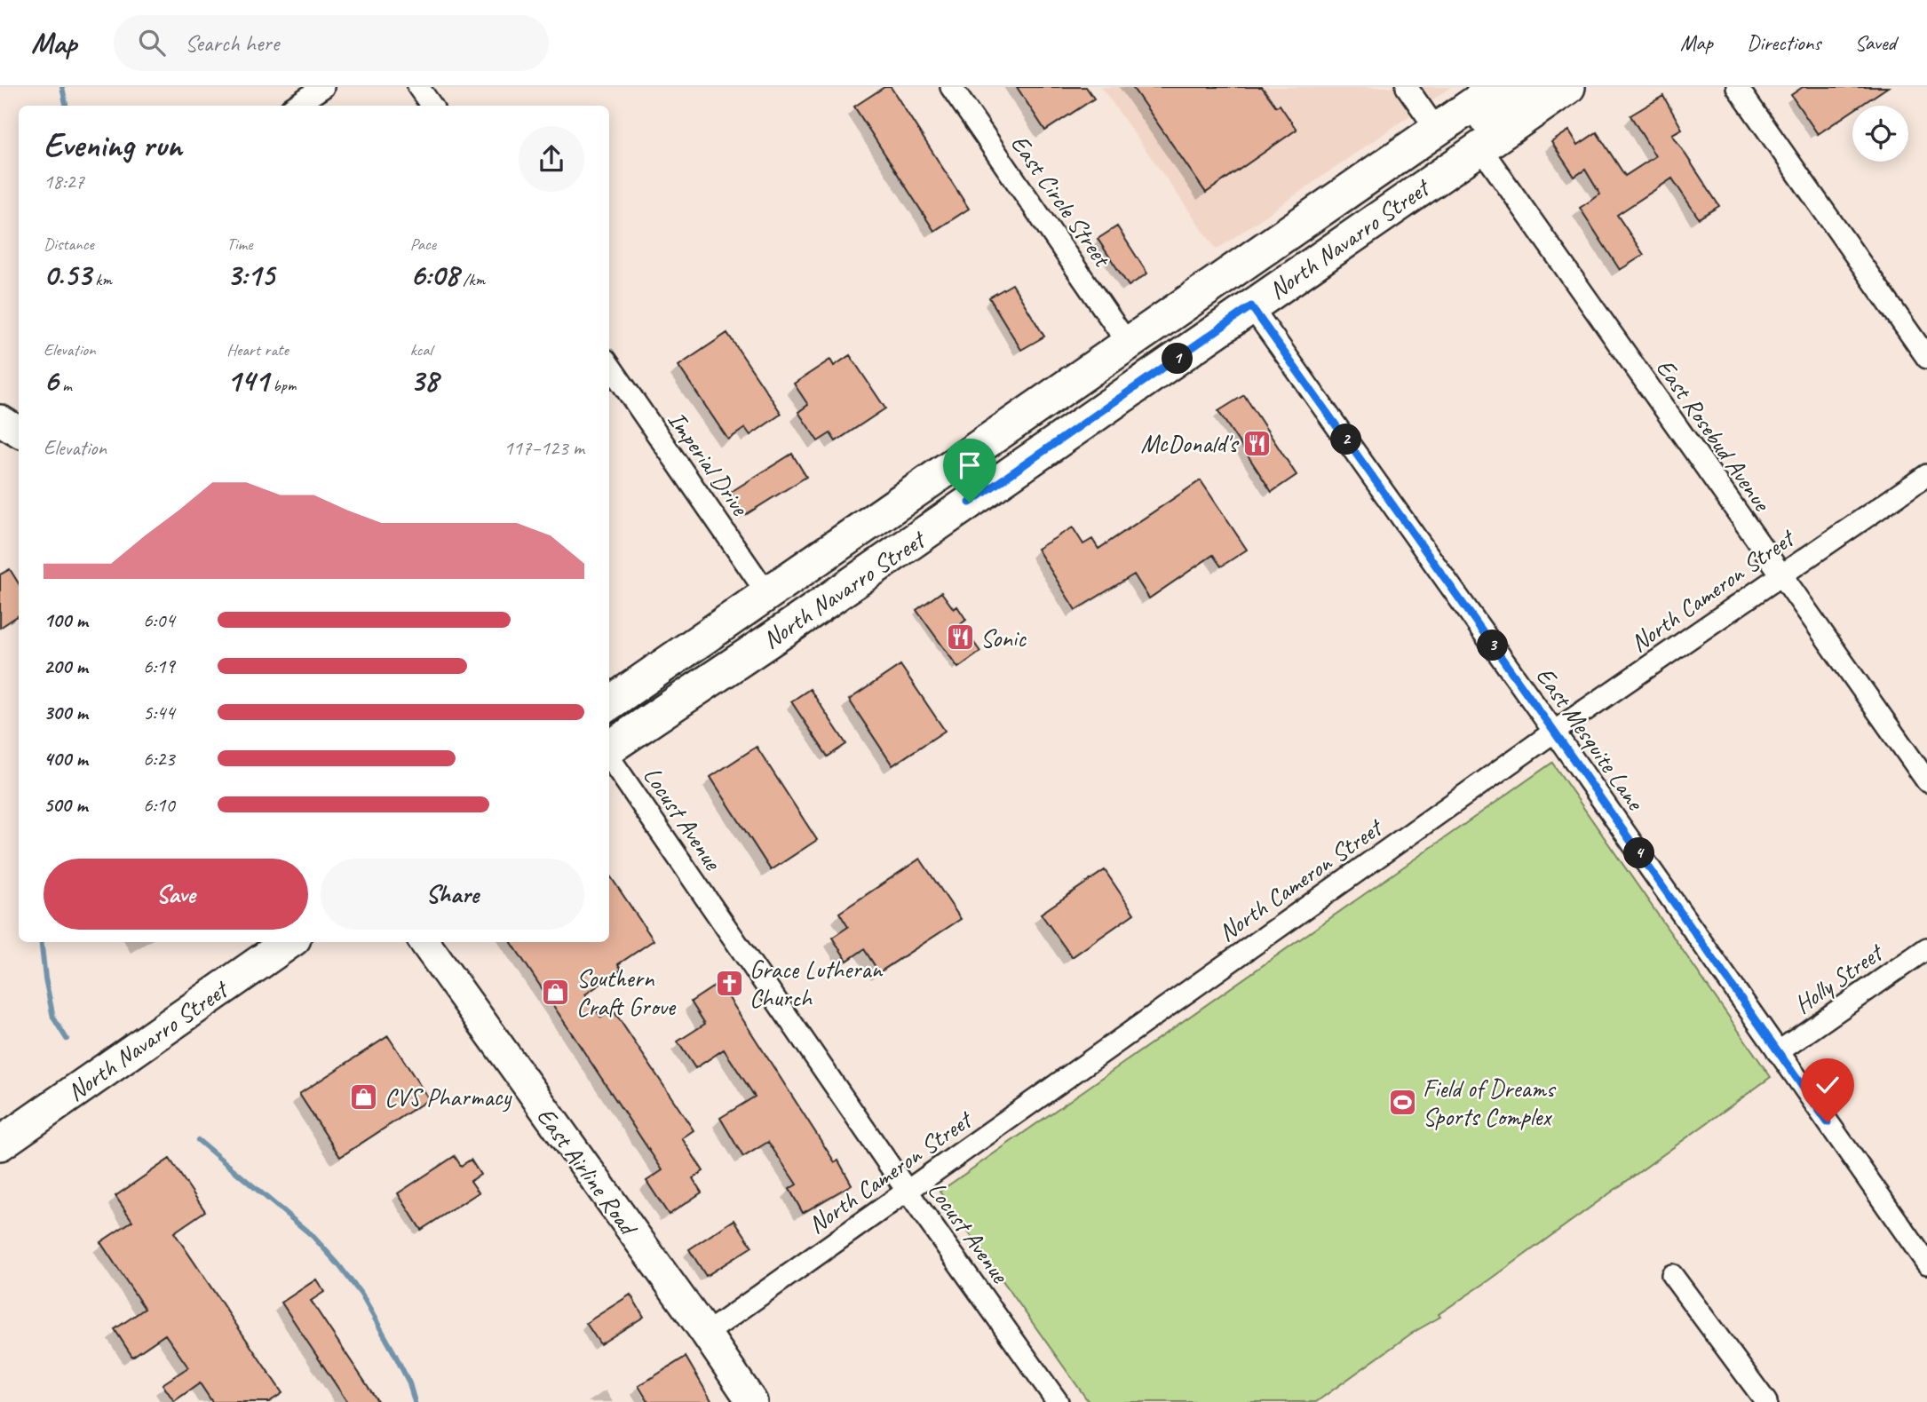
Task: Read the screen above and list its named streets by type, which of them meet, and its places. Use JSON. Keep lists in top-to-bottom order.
{
  "streets": {
    "main road": ["North Navarro Street", "East Airline Road"],
    "street": [
      "East Circle Street",
      "East Rosebud Avenue",
      "Imperial Drive",
      "North Cameron Street",
      "East Mesquite Lane",
      "Locust Avenue",
      "Holly Street"
    ]
  },
  "crossings": [
    ["East Circle Street", "North Navarro Street"],
    ["North Navarro Street", "East Rosebud Avenue"],
    ["North Navarro Street", "Imperial Drive"],
    ["North Navarro Street", "East Mesquite Lane"],
    ["East Rosebud Avenue", "North Cameron Street"],
    ["North Cameron Street", "East Mesquite Lane"],
    ["North Cameron Street", "Locust Avenue"],
    ["North Cameron Street", "East Airline Road"],
    ["East Mesquite Lane", "Holly Street"]
  ],
  "places": {
    "restaurant": ["McDonald's", "Sonic"],
    "church": ["Grace Lutheran Church"],
    "shop": ["Southern Craft Grove", "CVS Pharmacy"],
    "sports": ["Field of Dreams Sports Complex"]
  },
  "page": {
    "header": "Map",
    "search": "Search here",
    "nav": ["Map", "Directions", "Saved"],
    "heading": ["Evening run", "18:27"],
    "stats": [
      ["Distance", "0.53 km"],
      ["Time", "3:15"],
      ["Pace", "6:08 /km"],
      ["Elevation", "6 m"],
      ["Heart rate", "141 bpm"],
      ["kcal", "38"]
    ],
    "pins": [
      "1",
      "2",
      "3",
      "4"
    ],
    "chart": ["Elevation", "117–123 m"],
    "list": [
      {
        "name": "100 m",
        "note": "6:04"
      },
      {
        "name": "200 m",
        "note": "6:19"
      },
      {
        "name": "300 m",
        "note": "5:44"
      },
      {
        "name": "400 m",
        "note": "6:23"
      },
      {
        "name": "500 m",
        "note": "6:10"
      }
    ],
    "buttons": ["Save", "Share"]
  }
}
